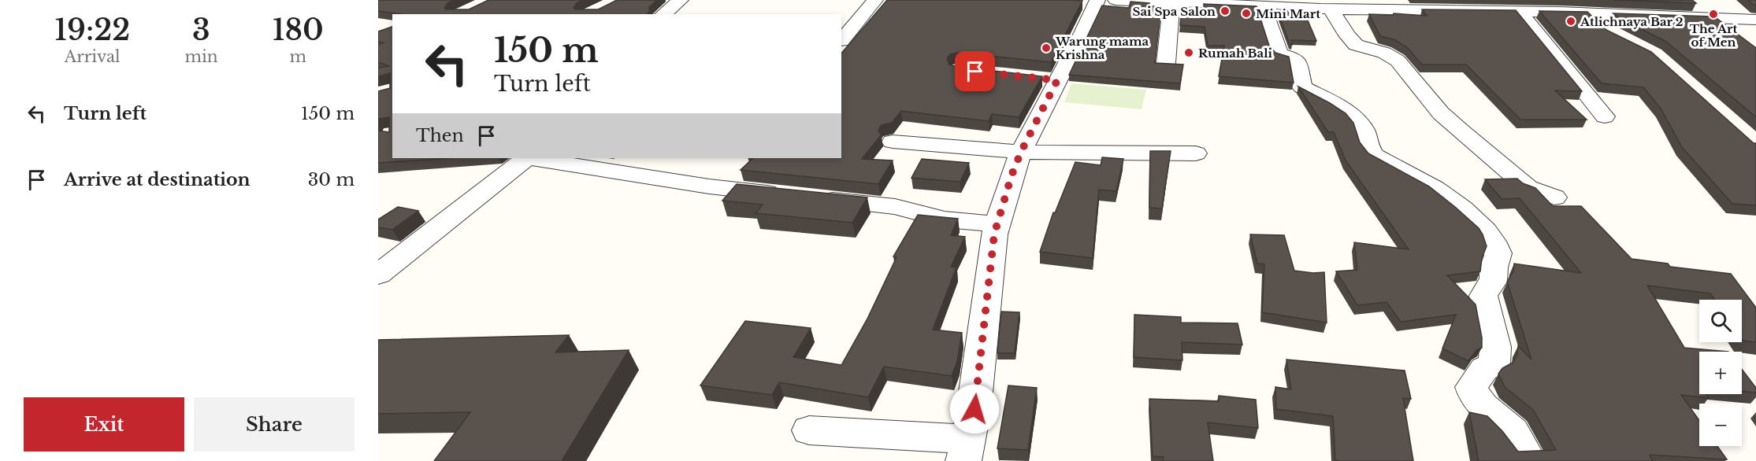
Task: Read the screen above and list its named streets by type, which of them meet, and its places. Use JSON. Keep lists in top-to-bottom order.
{
  "places": [
    "Sai Spa Salon",
    "Mini Mart",
    "The Art of Men",
    "Atlichnaya Bar 2",
    "Warung mama Krishna",
    "Rumah Bali"
  ],
  "page": {
    "eta": [
      "19:22",
      "Arrival",
      "3",
      "min",
      "180",
      "m"
    ],
    "turn": ["150 m", "Turn left"],
    "list": [
      {
        "name": "Turn left",
        "value": "150 m"
      },
      {
        "name": "Arrive at destination",
        "value": "30 m"
      }
    ],
    "then": "Then",
    "map_buttons": ["+", "−"],
    "buttons": ["Exit", "Share"]
  }
}
